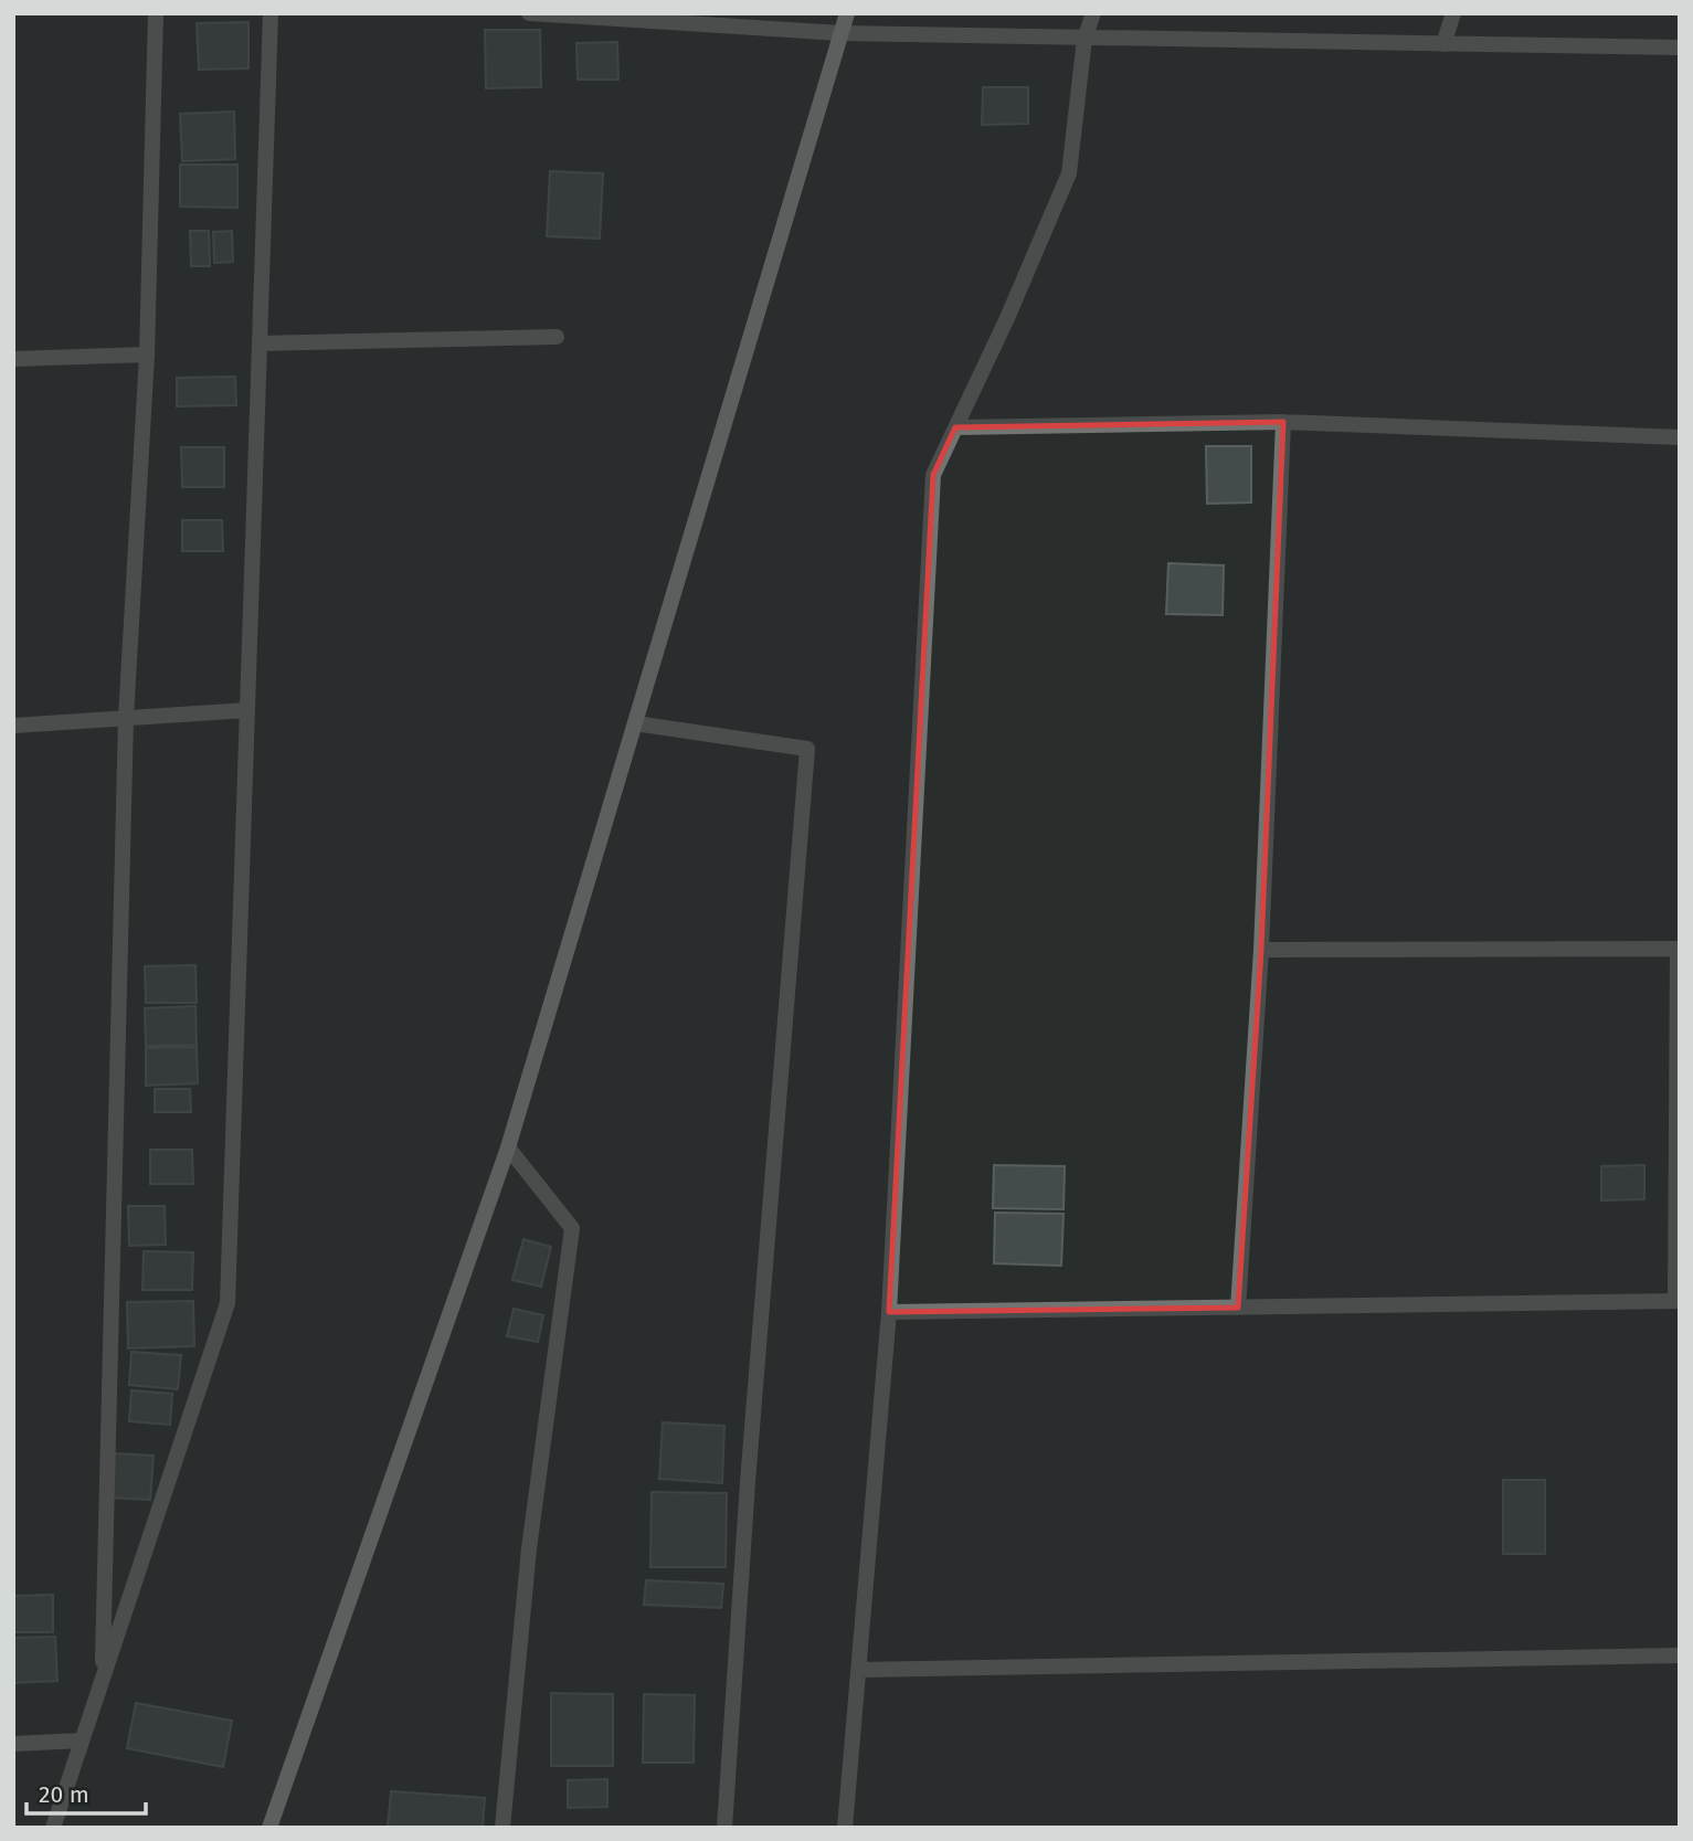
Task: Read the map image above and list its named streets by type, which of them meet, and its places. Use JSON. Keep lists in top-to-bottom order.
{
  "scale_bar": "20 m"
}
